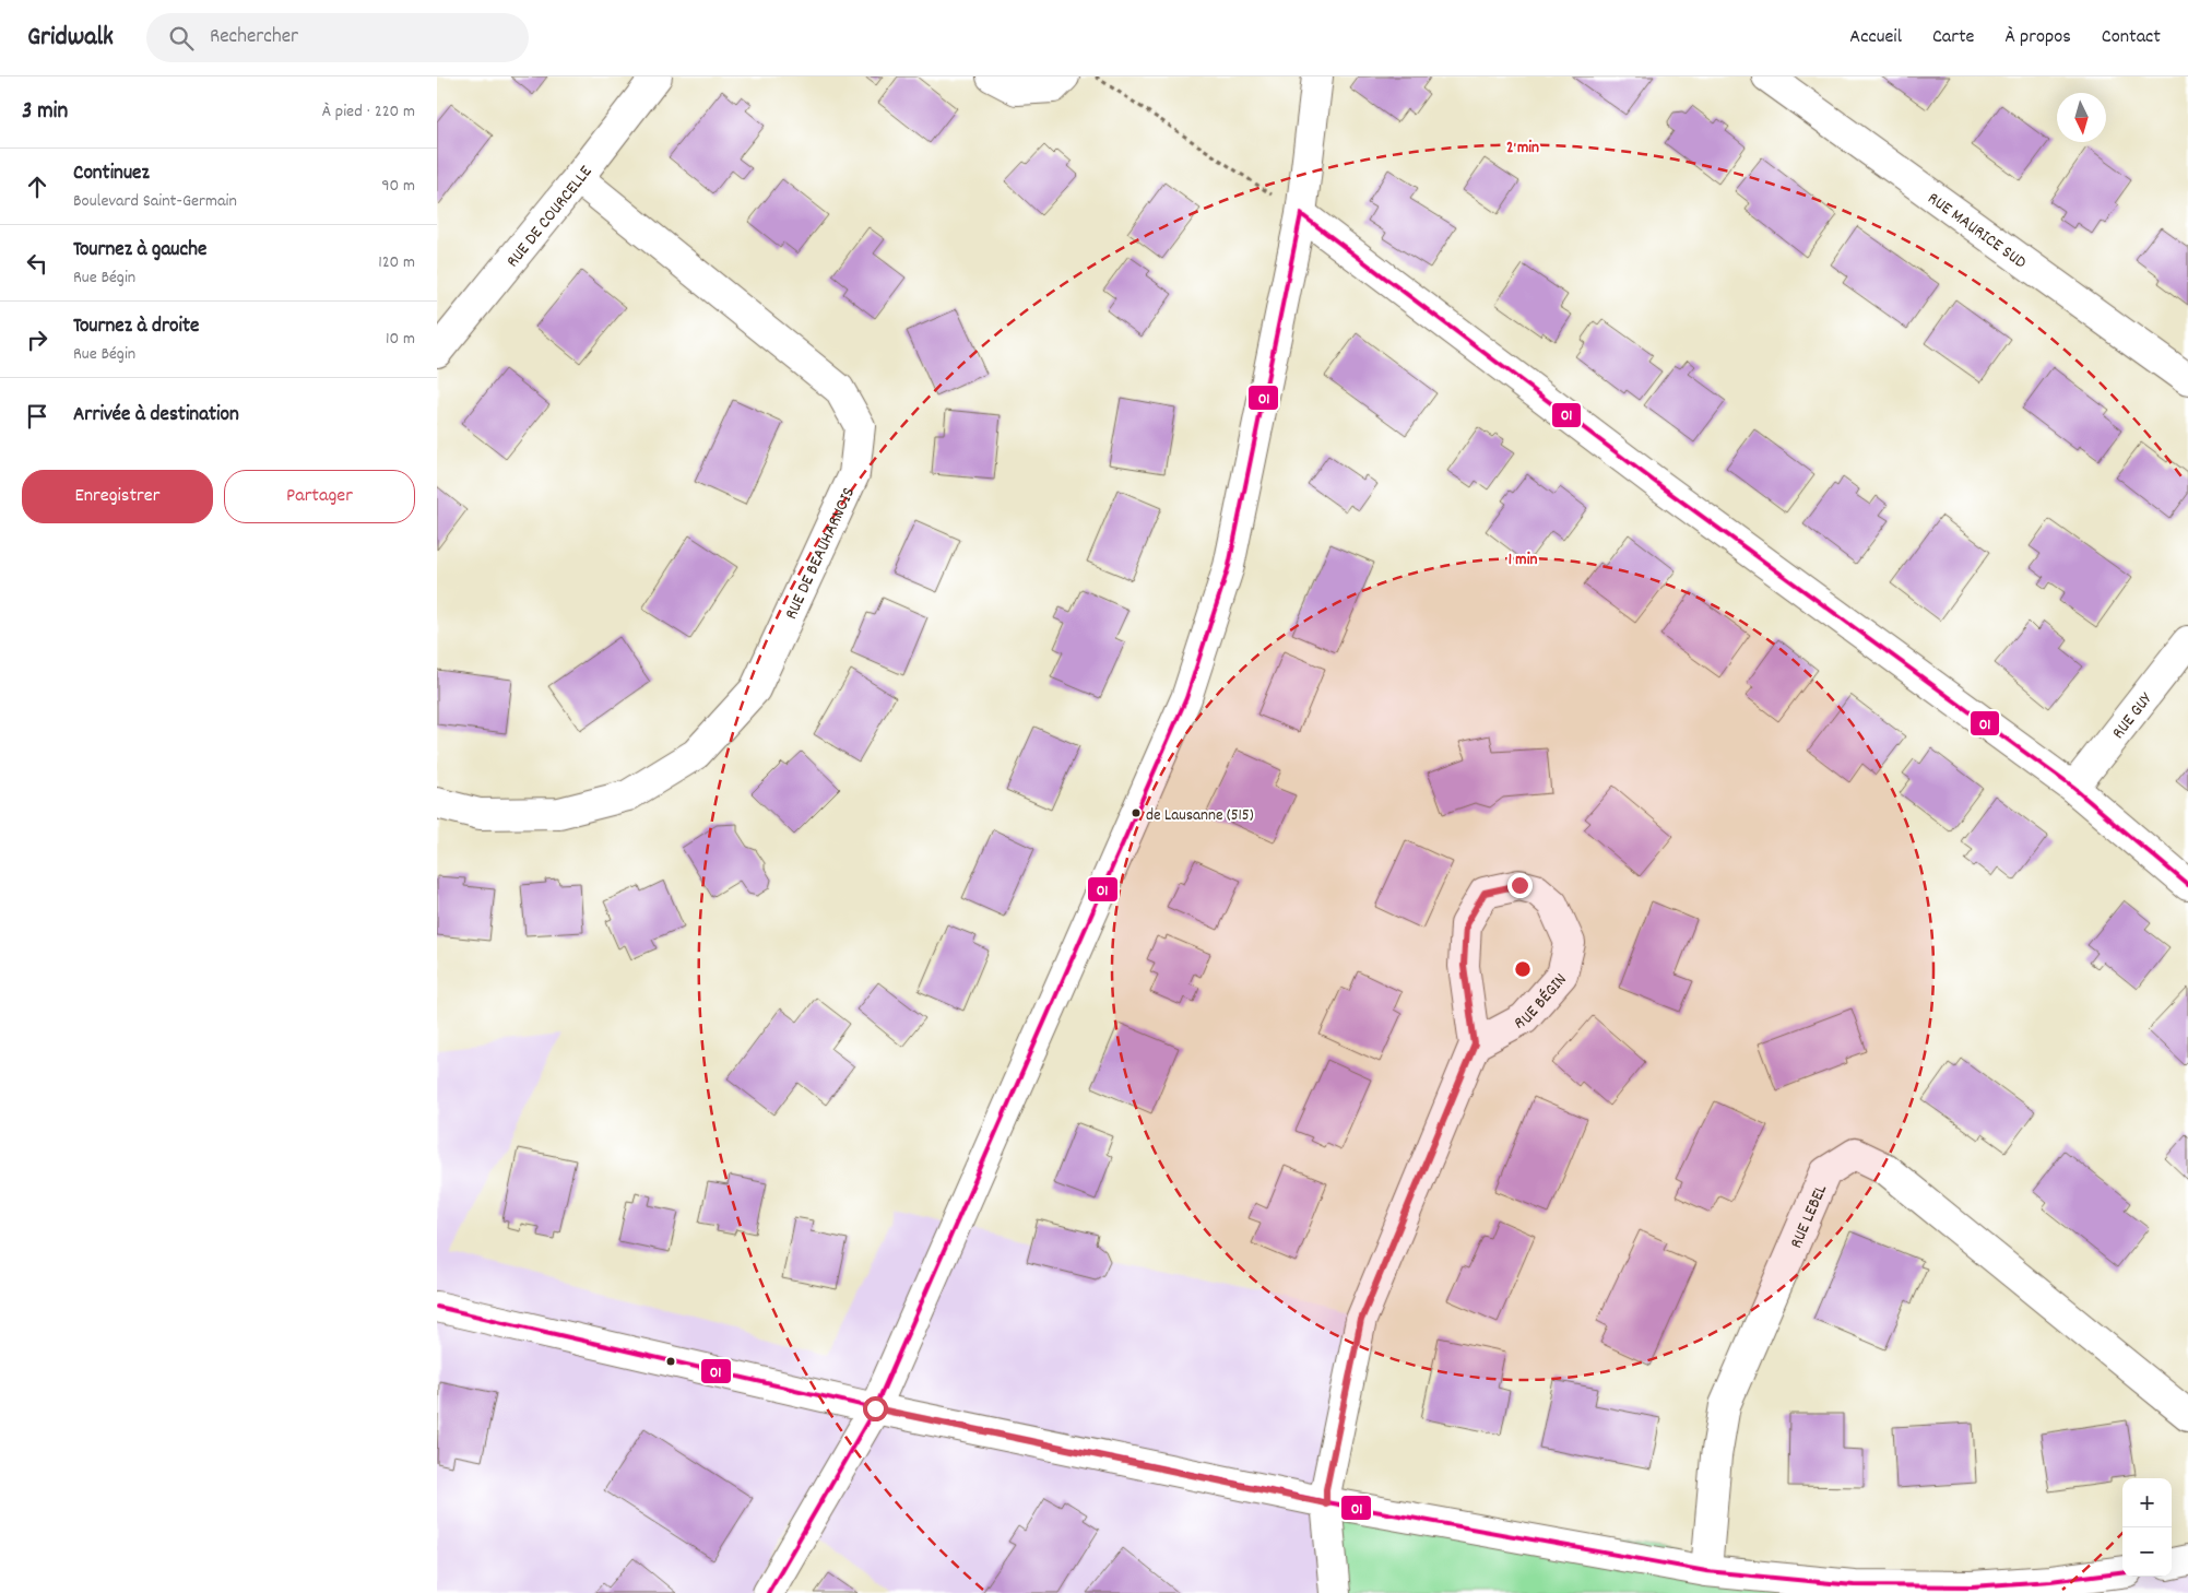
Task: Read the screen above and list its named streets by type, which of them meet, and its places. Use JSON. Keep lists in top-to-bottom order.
{
  "streets": {
    "street": [
      "RUE DE COURCELLE",
      "RUE MAURICE SUD",
      "RUE DE BEAUHARNOIS",
      "RUE GUY",
      "RUE BÉGIN",
      "RUE LEBEL"
    ]
  },
  "crossings": [
    ["RUE DE COURCELLE", "RUE DE BEAUHARNOIS"]
  ],
  "places": ["de Lausanne (515)"],
  "lines": ["transit line 01"],
  "north": "bottom",
  "page": {
    "header": "Gridwalk",
    "search": "Rechercher",
    "nav": [
      "Accueil",
      "Carte",
      "À propos",
      "Contact"
    ],
    "heading": ["3 min", "À pied · 220 m"],
    "list": [
      ["Continuez", "Boulevard Saint-Germain", "90 m"],
      ["Tournez à gauche", "Rue Bégin", "120 m"],
      ["Tournez à droite", "Rue Bégin", "10 m"],
      "Arrivée à destination"
    ],
    "buttons": ["Enregistrer", "Partager"],
    "map_buttons": ["+", "−"]
  },
  "rings": ["2 min", "1 min"]
}
